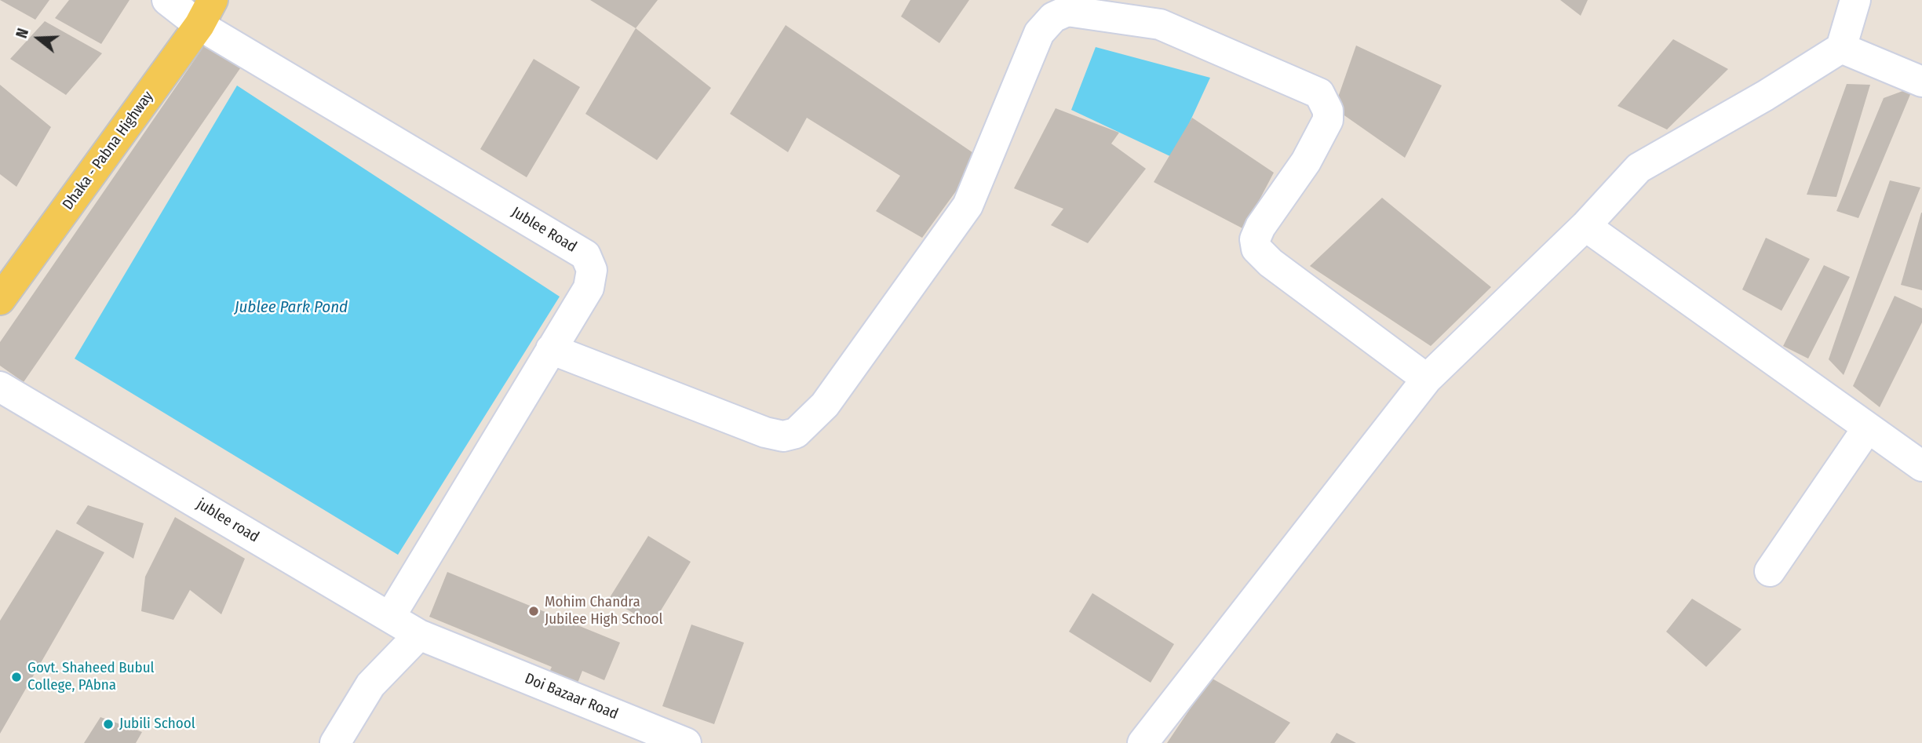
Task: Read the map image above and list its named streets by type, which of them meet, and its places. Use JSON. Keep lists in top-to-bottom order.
{
  "streets": {
    "main road": ["Dhaka - Pabna Highway"],
    "street": ["Jublee Road", "jublee road", "Doi Bazaar Road"]
  },
  "crossings": [
    ["Dhaka - Pabna Highway", "Jublee Road"],
    ["Jublee Road", "jublee road"],
    ["jublee road", "Doi Bazaar Road"]
  ],
  "water": ["Jublee Park Pond"],
  "places": ["Mohim Chandra Jubilee High School", "Govt. Shaheed Bubul College, PAbna", "Jubili School"],
  "north": "left"
}
